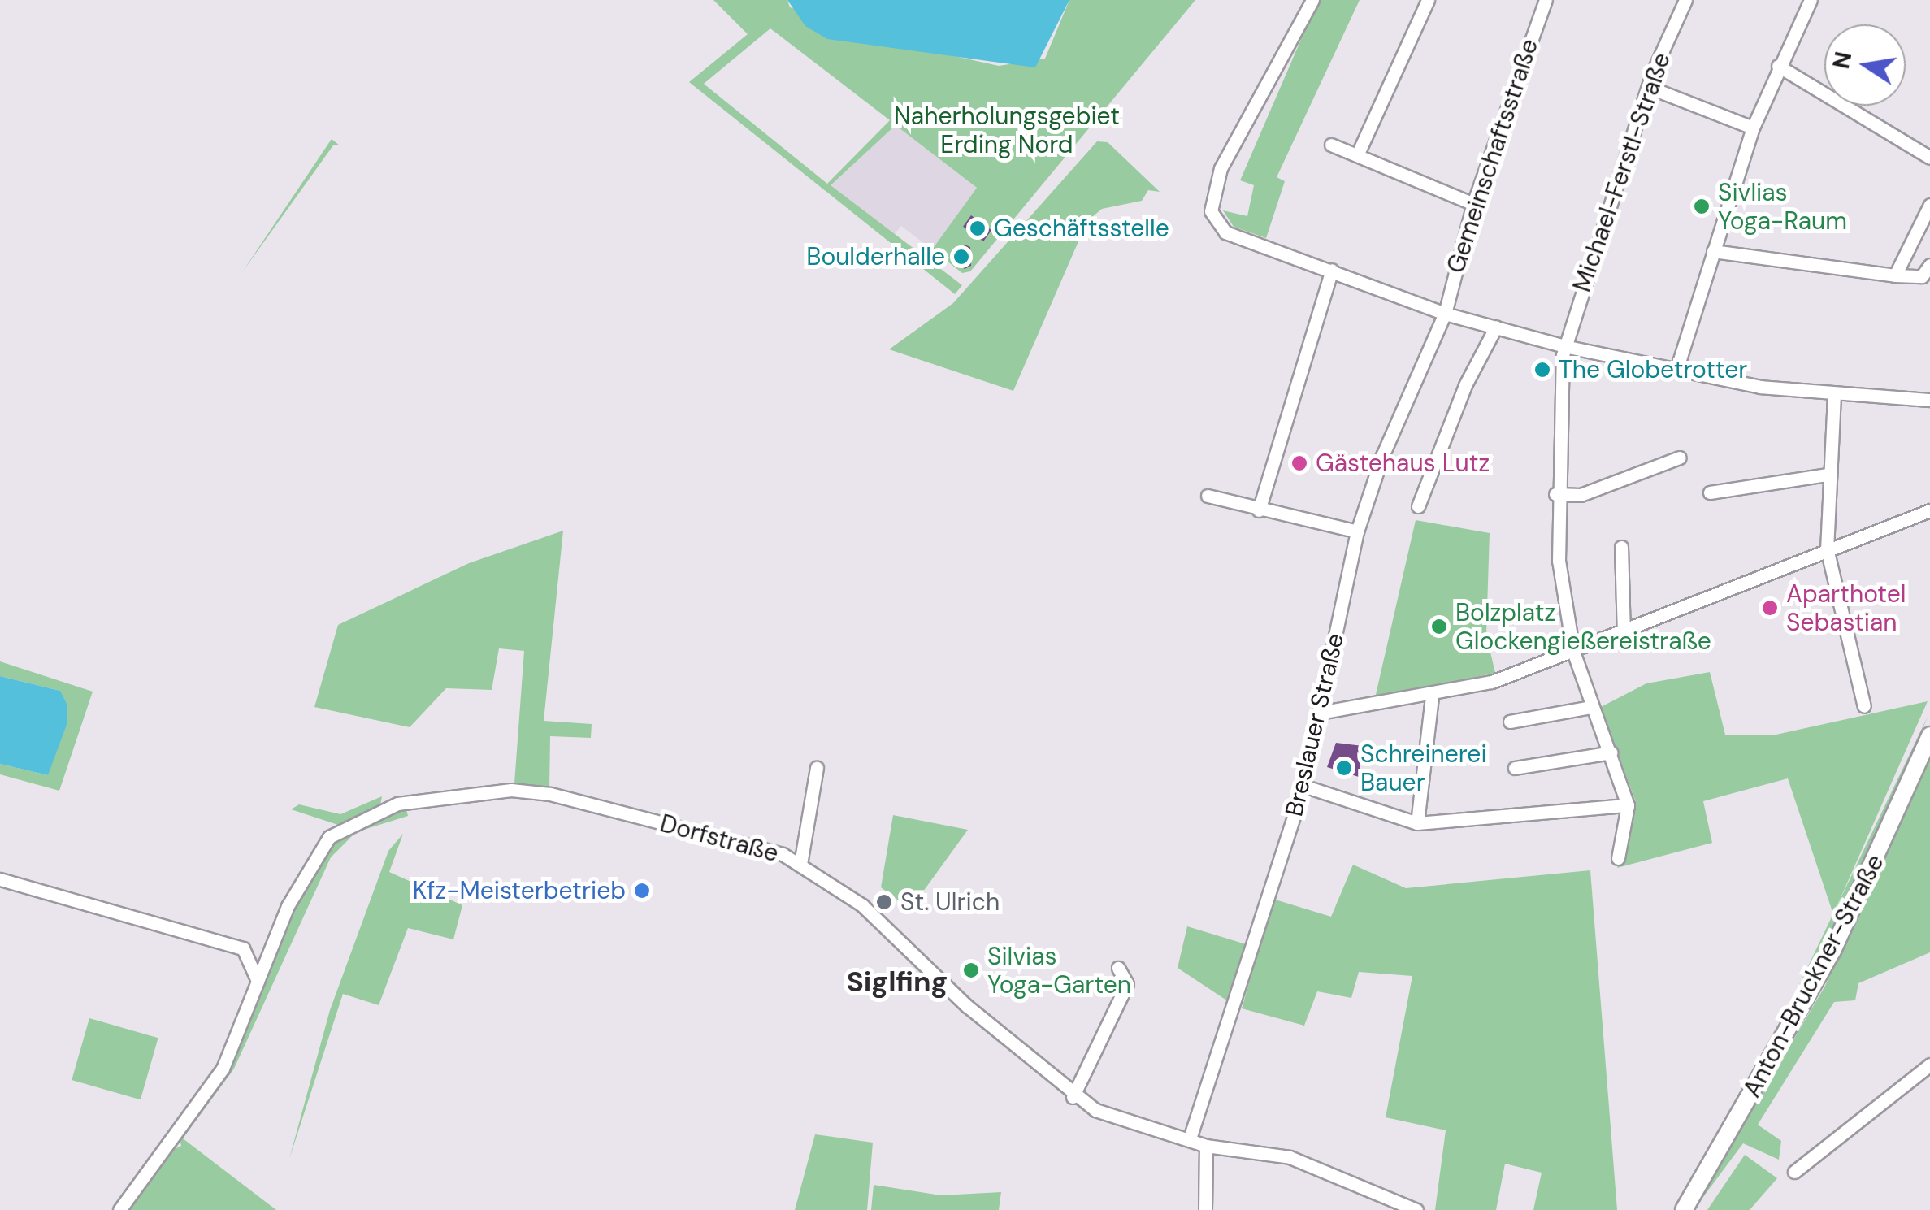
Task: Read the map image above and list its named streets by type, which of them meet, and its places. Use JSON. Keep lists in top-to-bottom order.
{
  "streets": {
    "main road": ["Anton-Bruckner-Straße"],
    "street": [
      "Gemeinschaftsstraße",
      "Michael-Ferstl-Straße",
      "Breslauer Straße",
      "Dorfstraße"
    ]
  },
  "crossings": [
    ["Gemeinschaftsstraße", "Breslauer Straße"],
    ["Breslauer Straße", "Dorfstraße"]
  ],
  "districts": ["Siglfing"],
  "parks": ["Naherholungsgebiet Erding Nord"],
  "places": [
    "Sivlias Yoga-Raum",
    "Geschäftsstelle",
    "Boulderhalle",
    "The Globetrotter",
    "Gästehaus Lutz",
    "Aparthotel Sebastian",
    "Bolzplatz Glockengießereistraße",
    "Schreinerei Bauer",
    "Kfz-Meisterbetrieb",
    "St. Ulrich",
    "Silvias Yoga-Garten"
  ],
  "north": "left"
}
